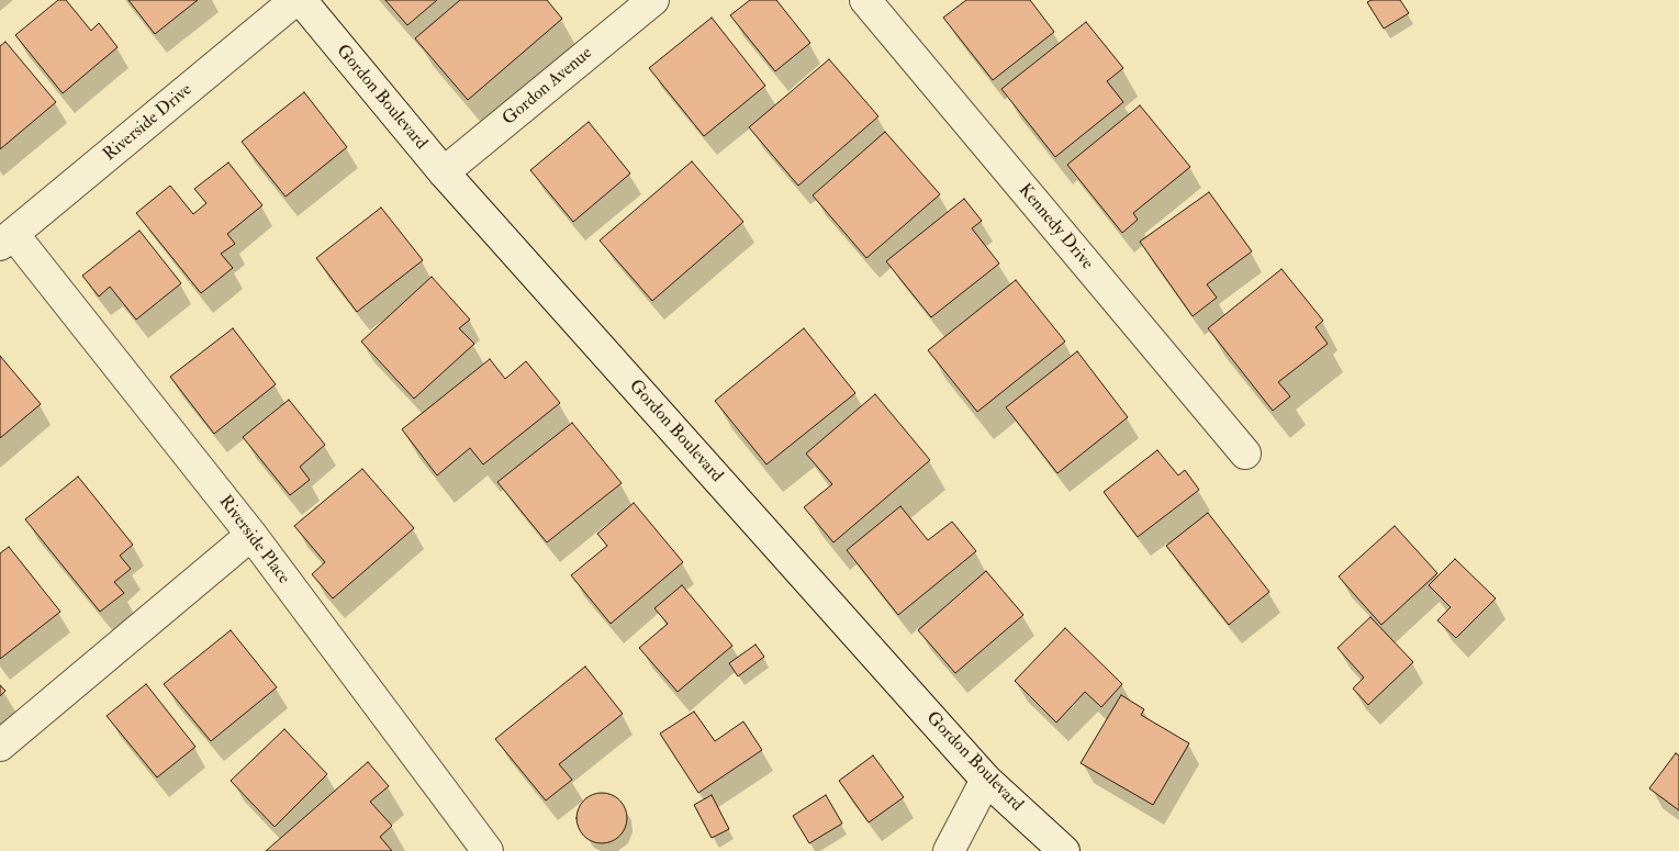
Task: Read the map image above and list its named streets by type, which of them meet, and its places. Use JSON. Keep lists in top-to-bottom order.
{
  "streets": {
    "street": [
      "Gordon Avenue",
      "Gordon Boulevard",
      "Riverside Drive",
      "Kennedy Drive",
      "Riverside Place"
    ]
  },
  "crossings": [
    ["Gordon Avenue", "Gordon Boulevard"],
    ["Riverside Drive", "Riverside Place"]
  ]
}
